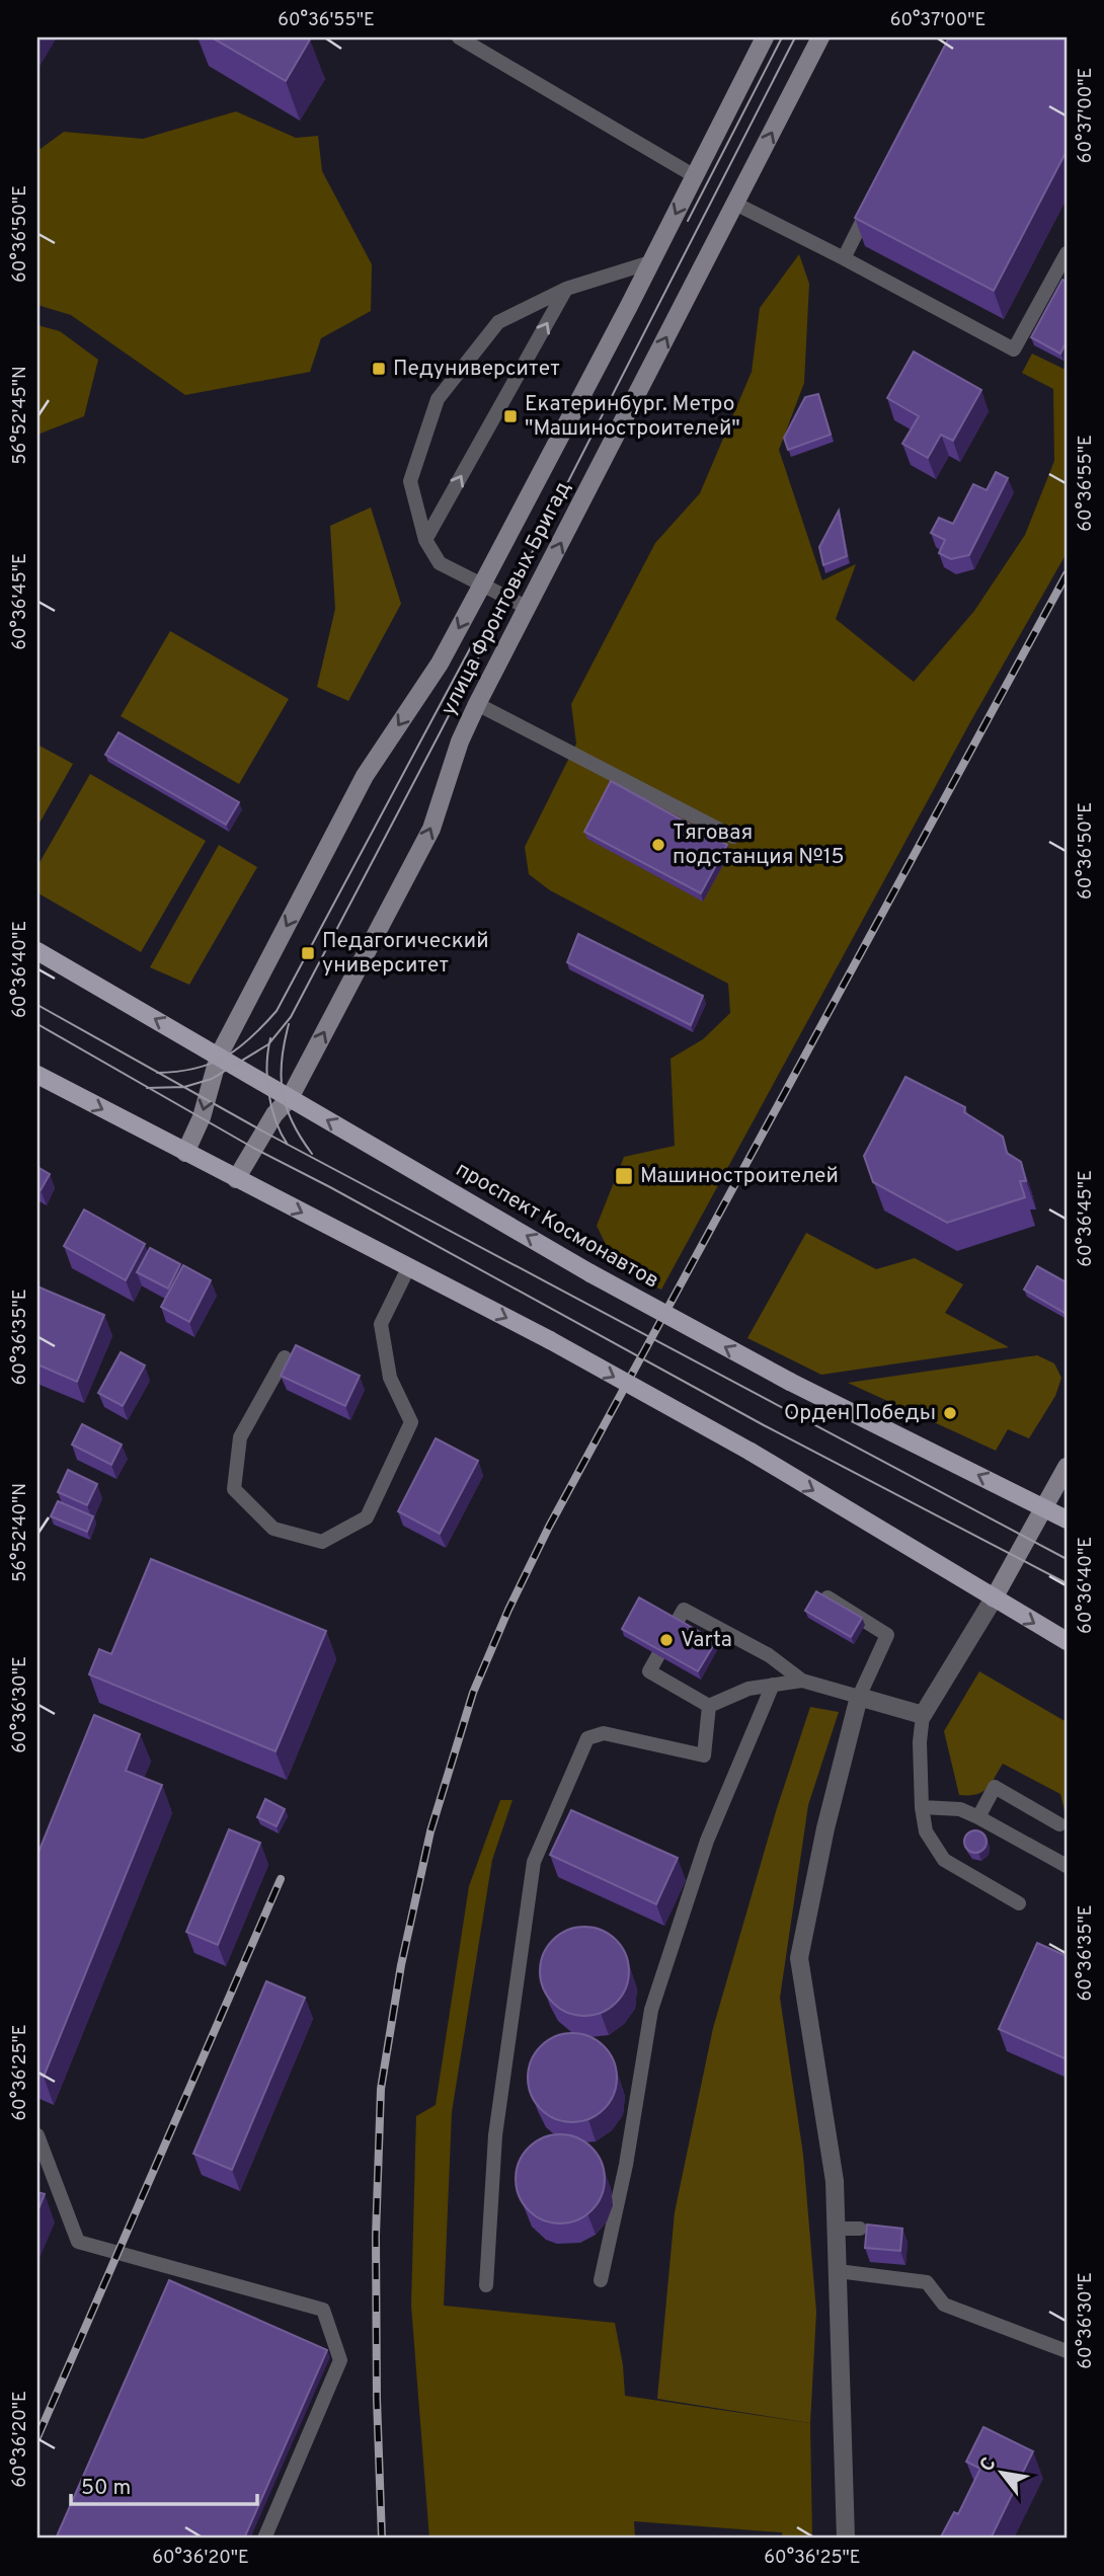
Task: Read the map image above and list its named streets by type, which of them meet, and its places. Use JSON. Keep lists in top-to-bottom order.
{
  "streets": {
    "main road": ["улица Фронтовых Бригад", "проспект Космонавтов"]
  },
  "crossings": [
    ["улица Фронтовых Бригад", "проспект Космонавтов"]
  ],
  "places": {
    "transit": [
      "Педуниверситет",
      "Екатеринбург. Метро \"Машиностроителей\"",
      "Педагогический университет",
      "Машиностроителей"
    ],
    "other": ["Тяговая подстанция №15", "Орден Победы", "Varta"]
  },
  "scale_bar": "50 m",
  "north": "top left",
  "coordinates": [
    "60°36'55\"E",
    "60°37'00\"E",
    "60°36'50\"E",
    "56°52'45\"N",
    "60°36'45\"E",
    "60°36'40\"E",
    "60°36'35\"E",
    "56°52'40\"N",
    "60°36'30\"E",
    "60°36'25\"E",
    "60°36'20\"E"
  ]
}
